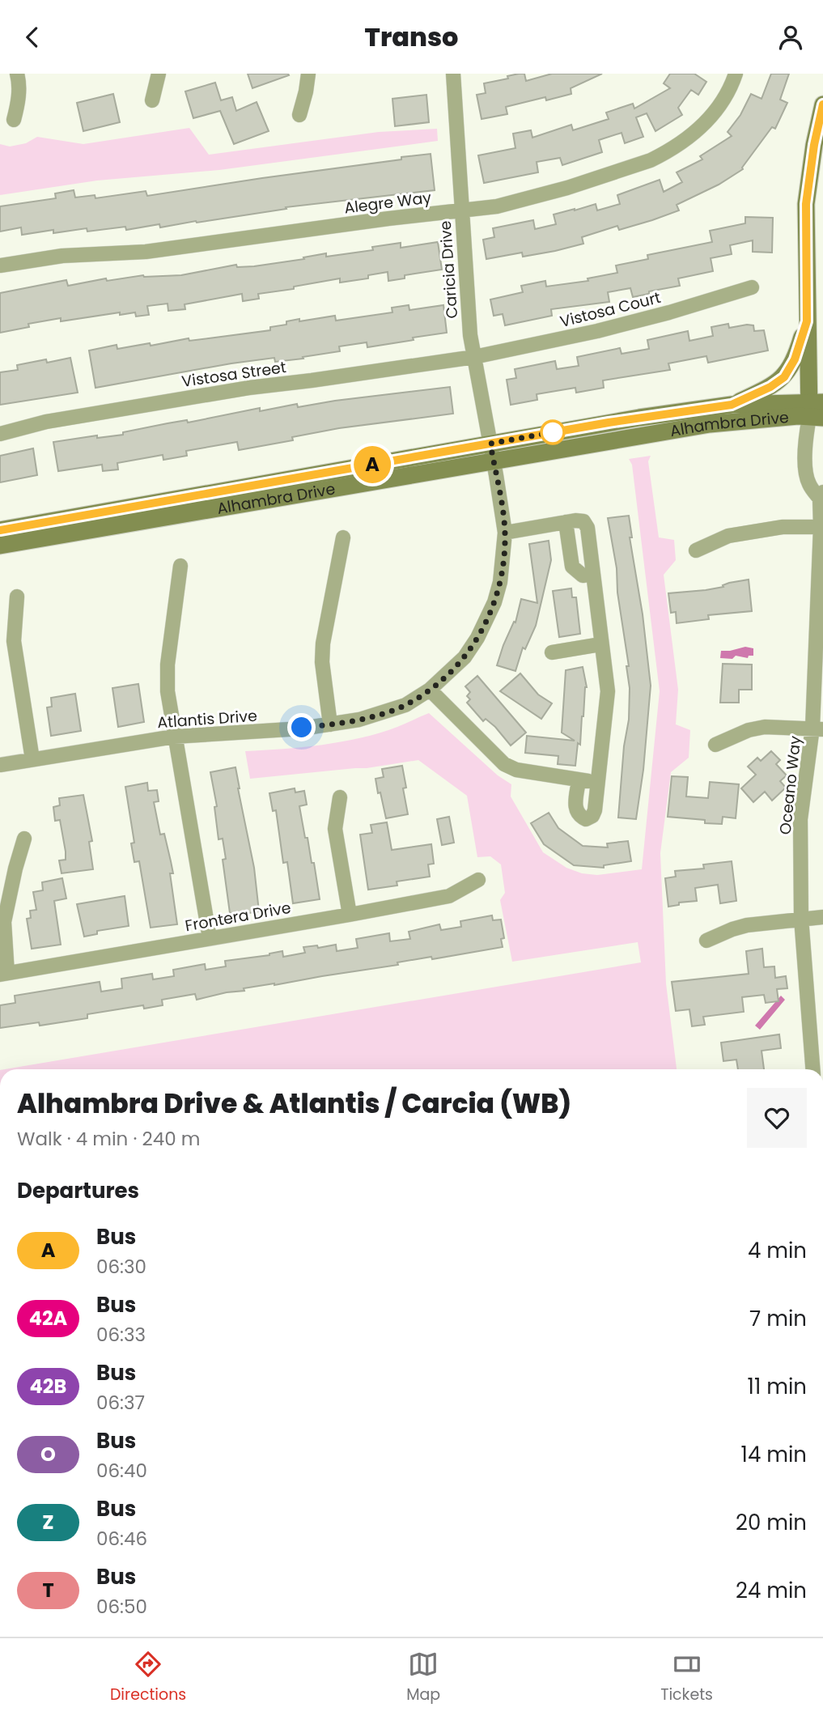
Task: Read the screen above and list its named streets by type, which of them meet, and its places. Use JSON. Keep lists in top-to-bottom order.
{
  "streets": {
    "main road": ["Alhambra Drive"],
    "street": [
      "Alegre Way",
      "Caricia Drive",
      "Vistosa Court",
      "Vistosa Street",
      "Atlantis Drive",
      "Oceano Way",
      "Frontera Drive"
    ]
  },
  "crossings": [
    ["Alegre Way", "Caricia Drive"],
    ["Caricia Drive", "Vistosa Court"],
    ["Caricia Drive", "Vistosa Street"],
    ["Caricia Drive", "Alhambra Drive"],
    ["Caricia Drive", "Atlantis Drive"],
    ["Vistosa Court", "Vistosa Street"],
    ["Alhambra Drive", "Atlantis Drive"],
    ["Alhambra Drive", "Oceano Way"]
  ],
  "lines": ["bus line A"],
  "page": {
    "header": "Transo",
    "on_map": "A",
    "heading": [
      ["Alhambra Drive & Atlantis / Carcia (WB)", "Walk · 4 min · 240 m"],
      "Departures"
    ],
    "list": [
      {
        "mark": "A",
        "name": "Bus",
        "note": "06:30",
        "value": "4 min"
      },
      {
        "mark": "42A",
        "name": "Bus",
        "note": "06:33",
        "value": "7 min"
      },
      {
        "mark": "42B",
        "name": "Bus",
        "note": "06:37",
        "value": "11 min"
      },
      {
        "mark": "O",
        "name": "Bus",
        "note": "06:40",
        "value": "14 min"
      },
      {
        "mark": "Z",
        "name": "Bus",
        "note": "06:46",
        "value": "20 min"
      },
      {
        "mark": "T",
        "name": "Bus",
        "note": "06:50",
        "value": "24 min"
      }
    ],
    "tabs": ["Directions", "Map", "Tickets"]
  }
}
